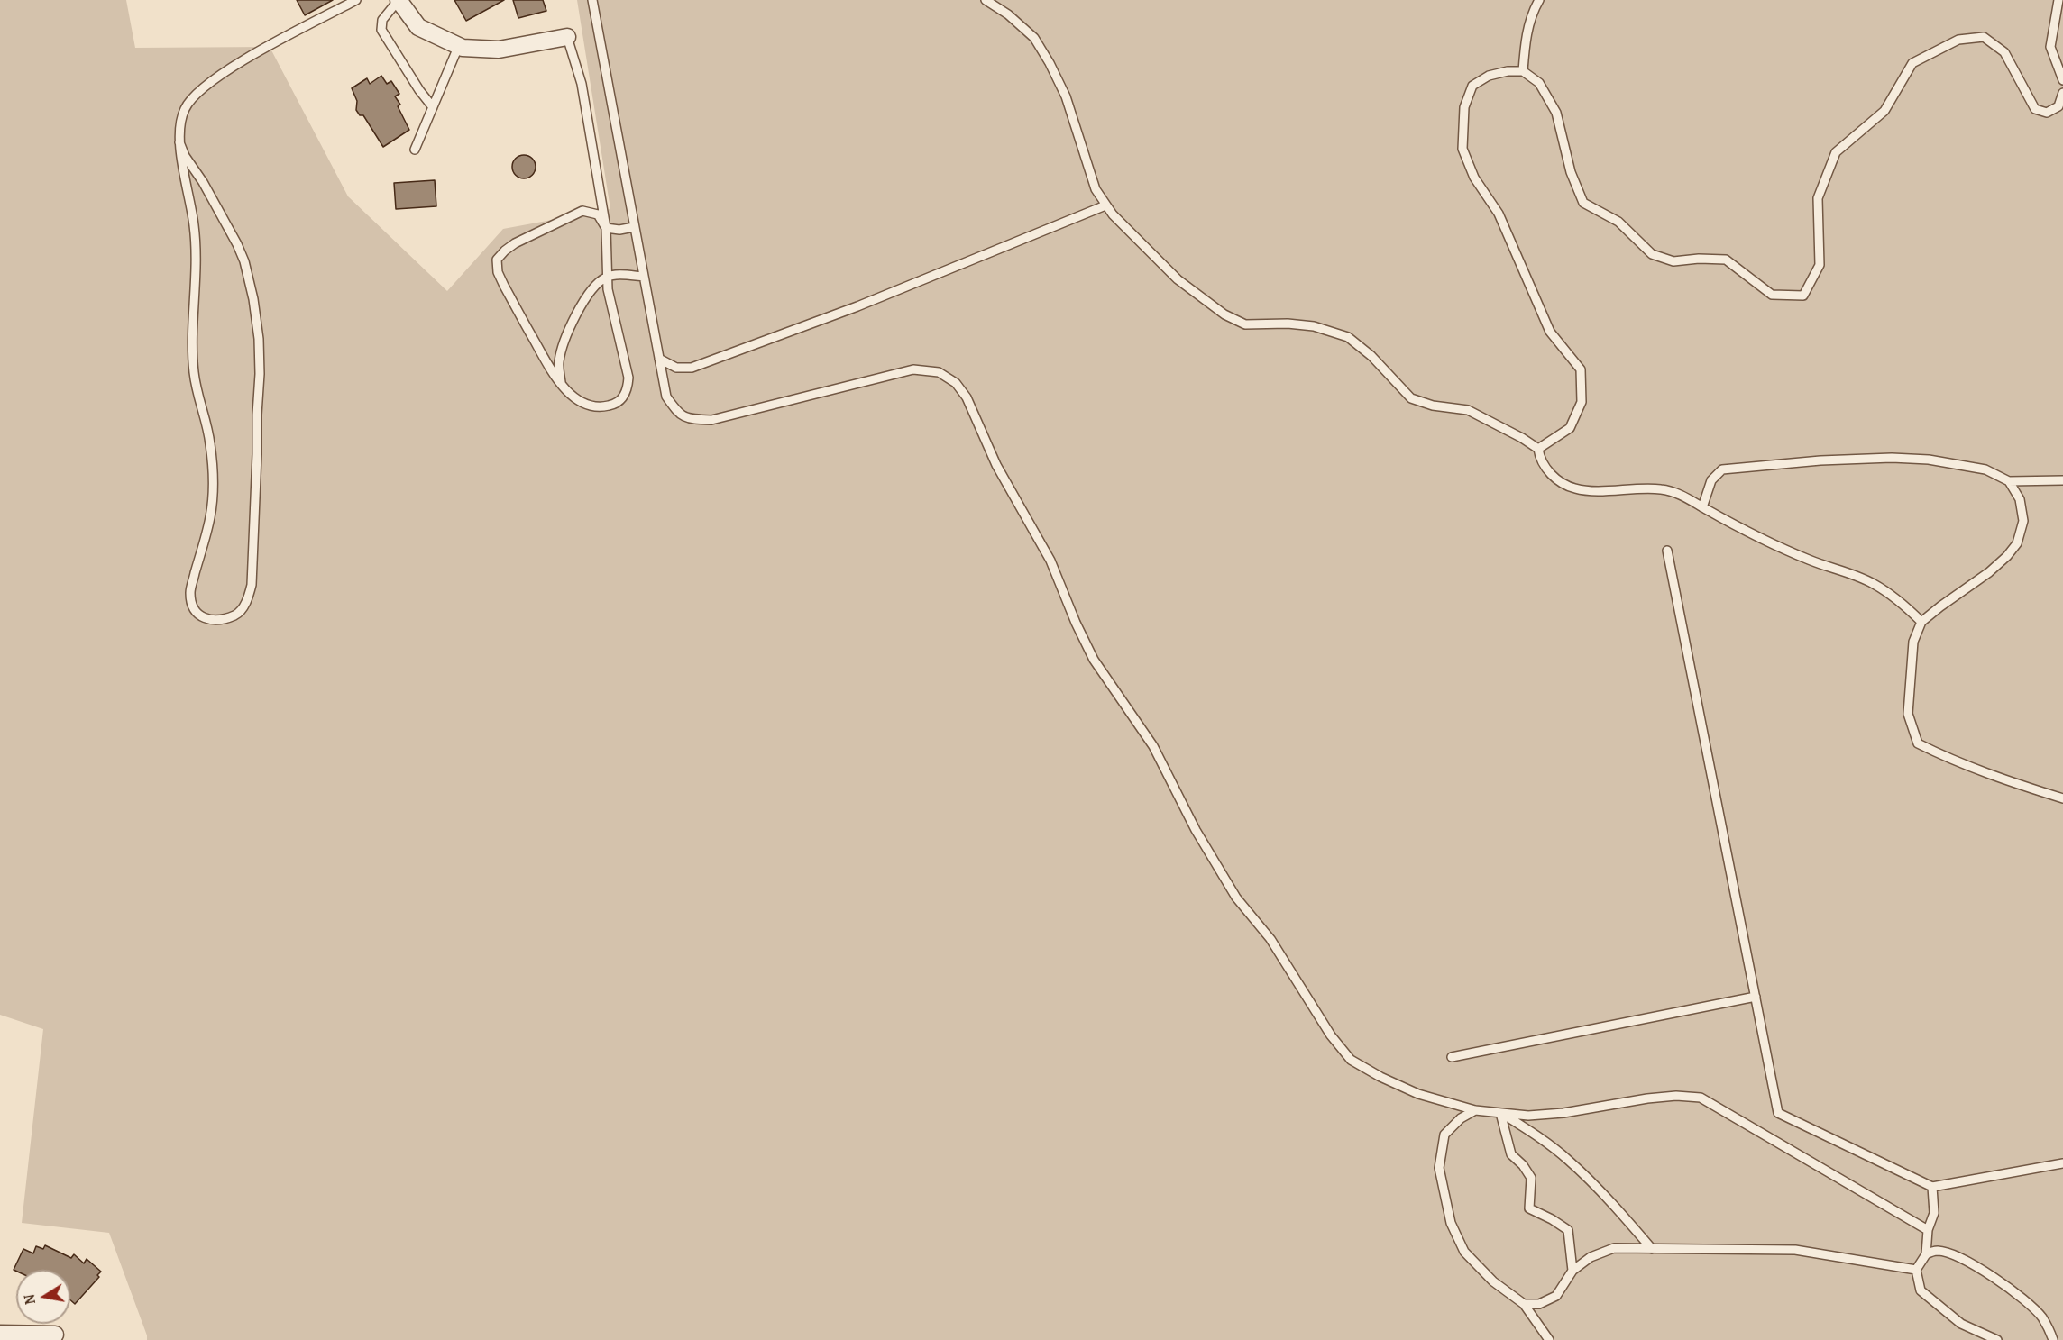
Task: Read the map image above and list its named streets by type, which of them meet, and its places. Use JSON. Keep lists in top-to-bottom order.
{
  "north": "left"
}
